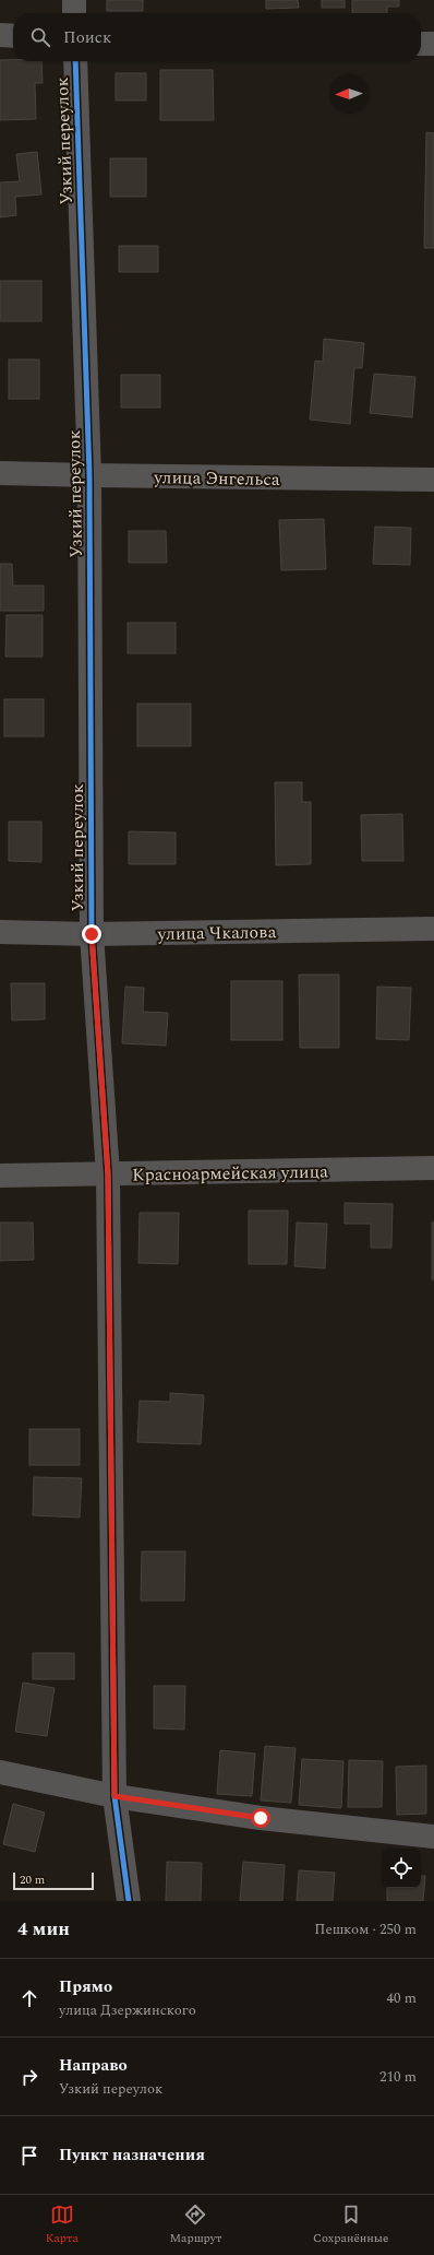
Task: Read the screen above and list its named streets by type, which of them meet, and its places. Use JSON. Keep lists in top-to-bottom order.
{
  "streets": {
    "street": [
      "Узкий переулок",
      "улица Энгельса",
      "улица Чкалова",
      "Красноармейская улица"
    ]
  },
  "crossings": [
    ["Узкий переулок", "улица Энгельса"],
    ["Узкий переулок", "улица Чкалова"],
    ["Узкий переулок", "Красноармейская улица"]
  ],
  "scale_bar": "20 m",
  "north": "left",
  "page": {
    "search": "Поиск",
    "scale": "20 m",
    "heading": ["4 мин", "Пешком · 250 m"],
    "list": [
      ["Прямо", "улица Дзержинского", "40 m"],
      ["Направо", "Узкий переулок", "210 m"],
      "Пункт назначения"
    ],
    "nav": ["Карта", "Маршрут", "Сохранённые"]
  }
}
